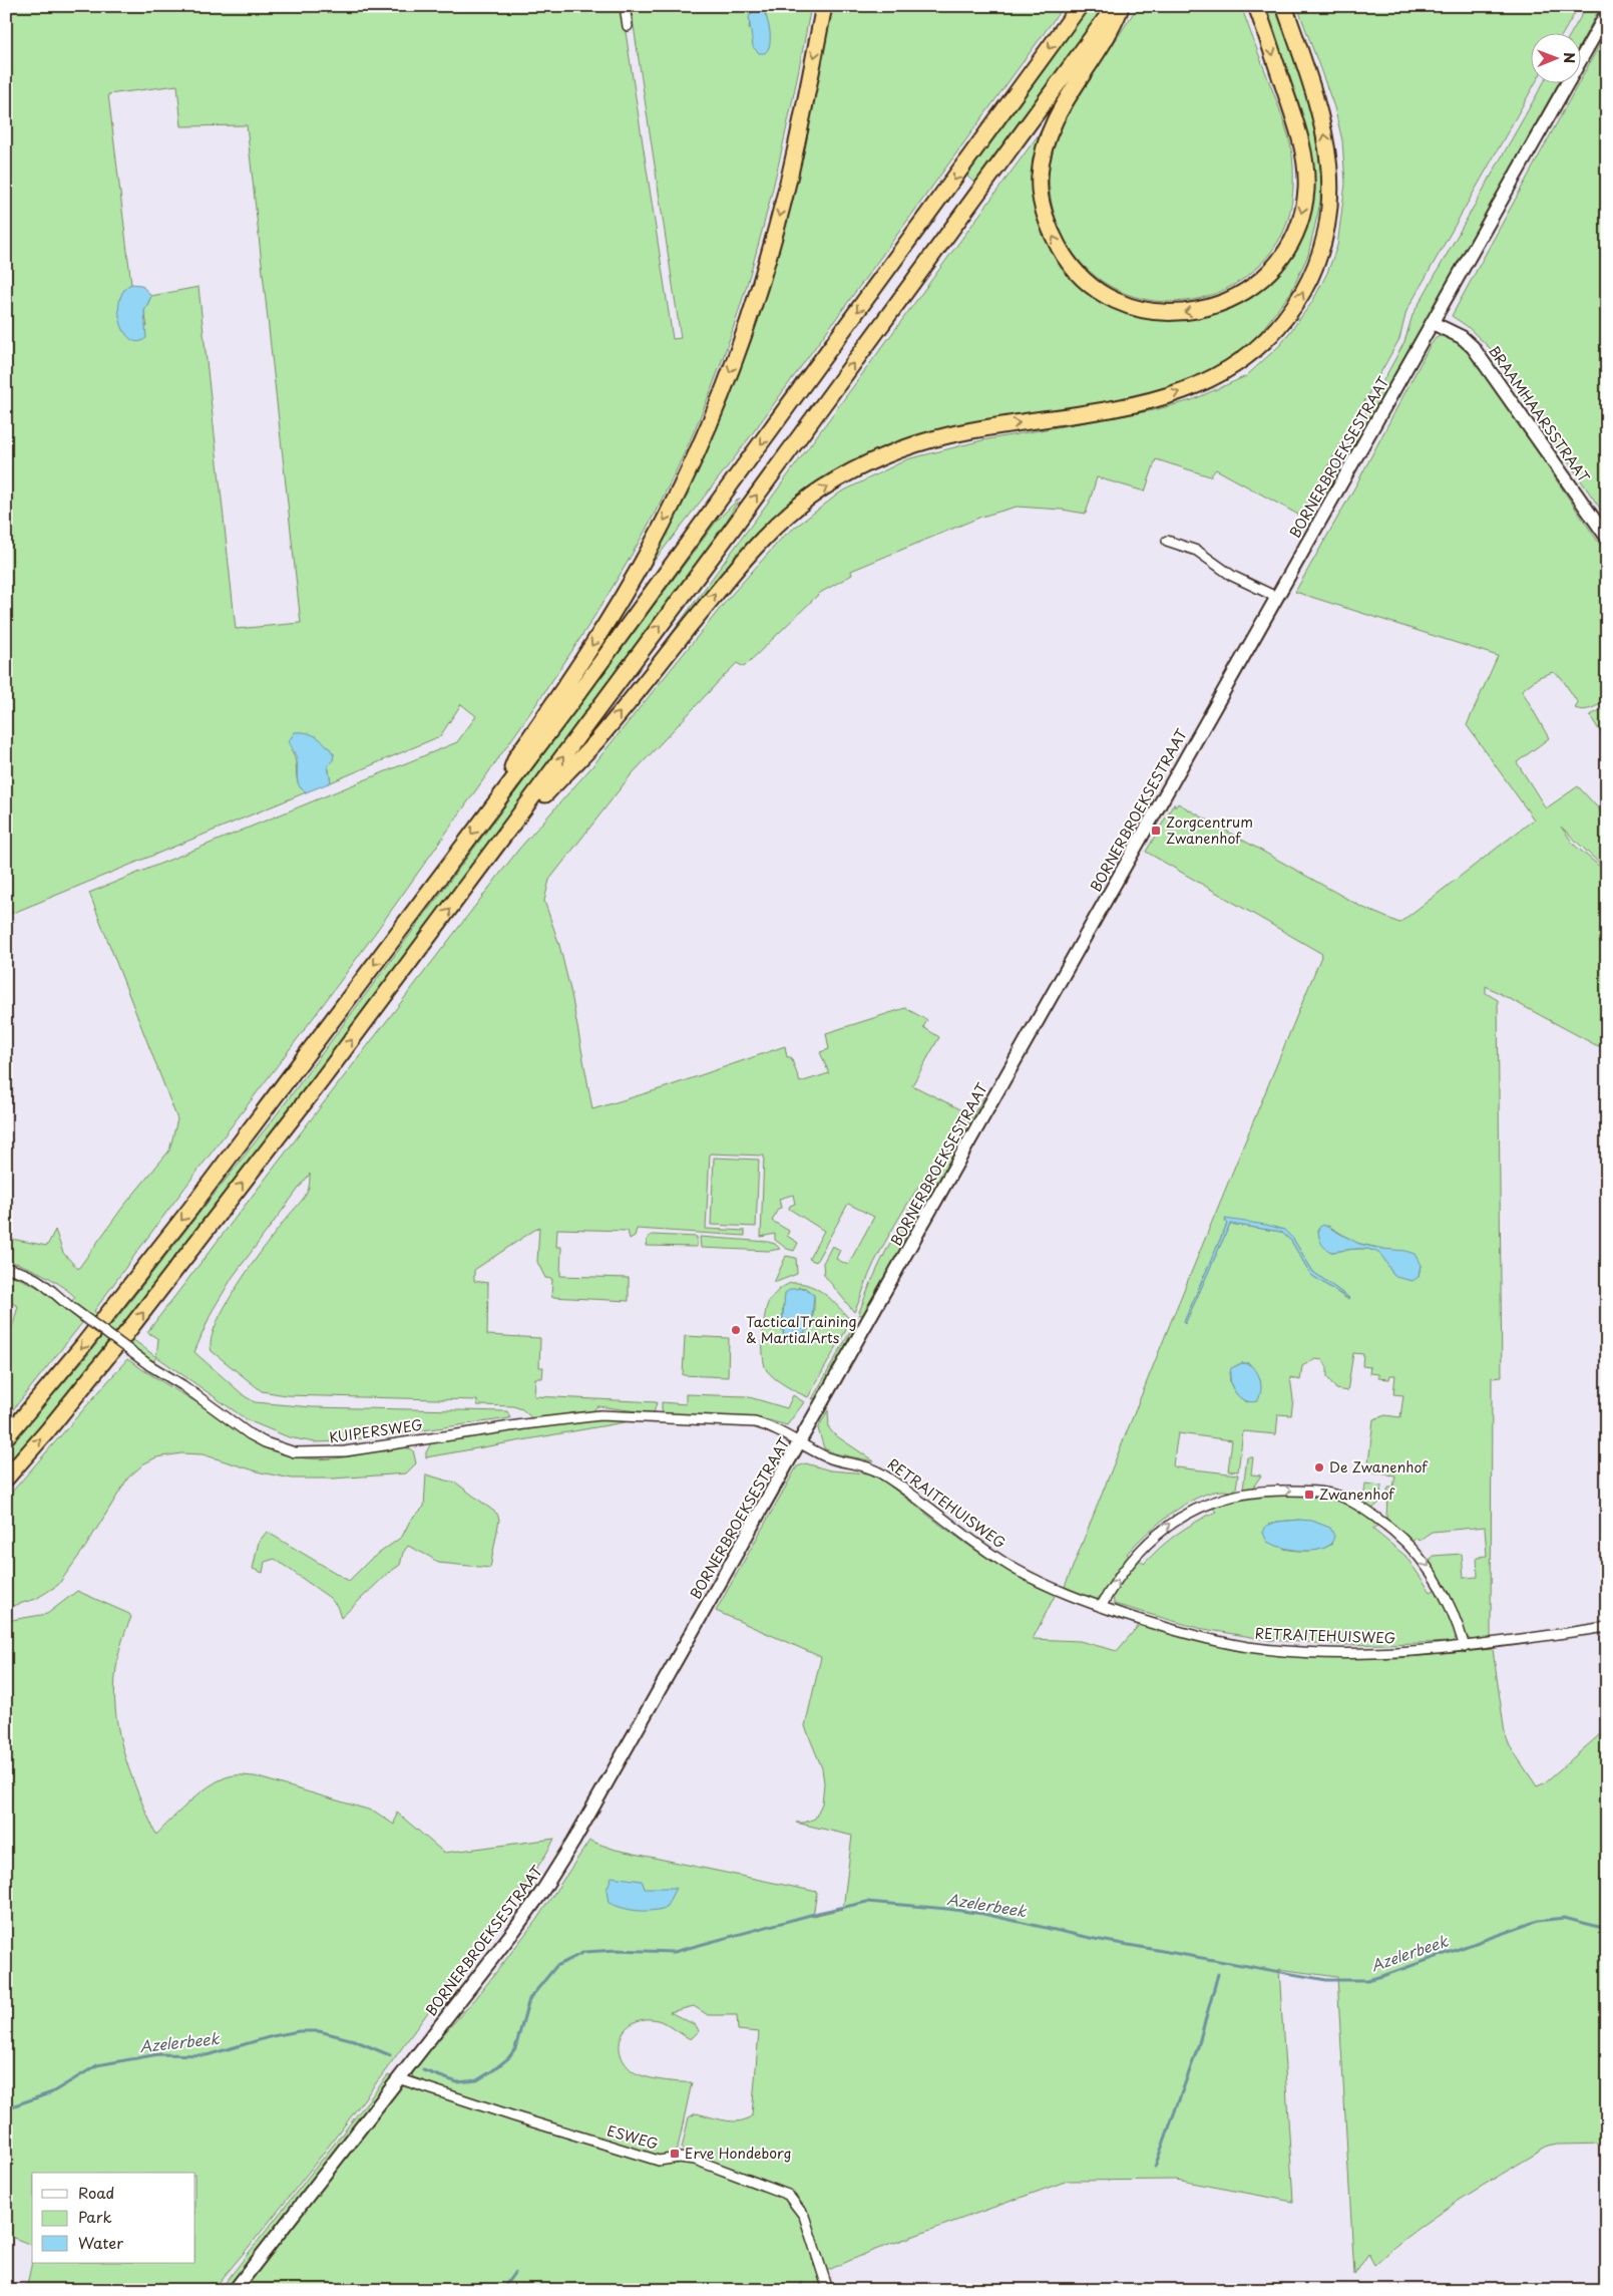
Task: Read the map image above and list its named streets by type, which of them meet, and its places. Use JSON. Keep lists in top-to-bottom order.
{
  "streets": {
    "main road": ["BRAAMHAARSSTRAAT", "BORNERBROEKSESTRAAT"],
    "street": ["KUIPERSWEG", "RETRAITEHUISWEG", "ESWEG"]
  },
  "crossings": [
    ["BRAAMHAARSSTRAAT", "BORNERBROEKSESTRAAT"],
    ["BORNERBROEKSESTRAAT", "KUIPERSWEG"],
    ["BORNERBROEKSESTRAAT", "RETRAITEHUISWEG"],
    ["BORNERBROEKSESTRAAT", "ESWEG"],
    ["KUIPERSWEG", "RETRAITEHUISWEG"]
  ],
  "water": ["Azelerbeek"],
  "places": {
    "transit": ["Zorgcentrum Zwanenhof", "Zwanenhof", "Erve Hondeborg"],
    "other": ["TacticalTraining & MartialArts", "De Zwanenhof"]
  },
  "legend": ["Road", "Park", "Water"],
  "north": "right"
}
